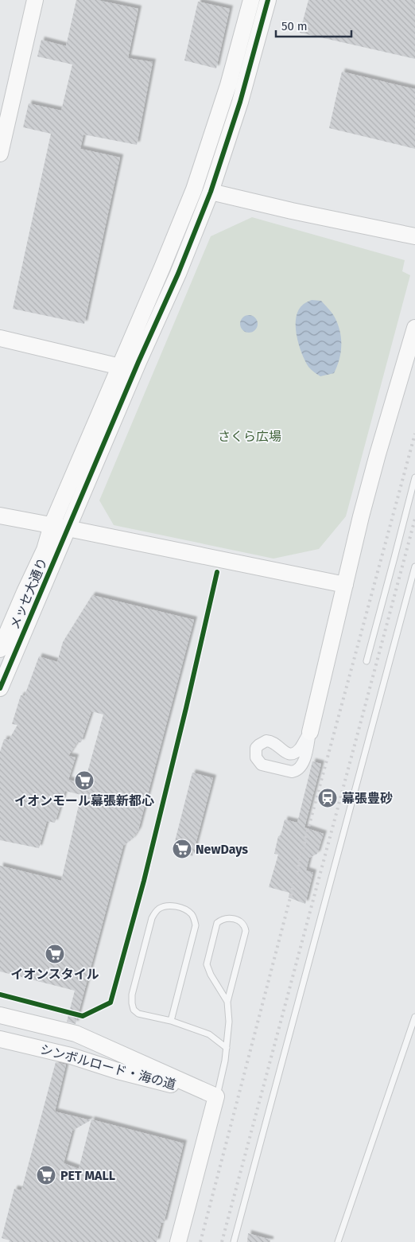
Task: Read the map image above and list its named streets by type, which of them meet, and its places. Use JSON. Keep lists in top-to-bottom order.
{
  "streets": {
    "street": ["メッセ大通り", "シンボルロード・海の道"]
  },
  "parks": ["さくら広場"],
  "places": {
    "supermarket": [
      "イオンモール幕張新都心",
      "NewDays",
      "イオンスタイル",
      "PET MALL"
    ],
    "station": ["幕張豊砂"]
  },
  "scale_bar": "50 m"
}
